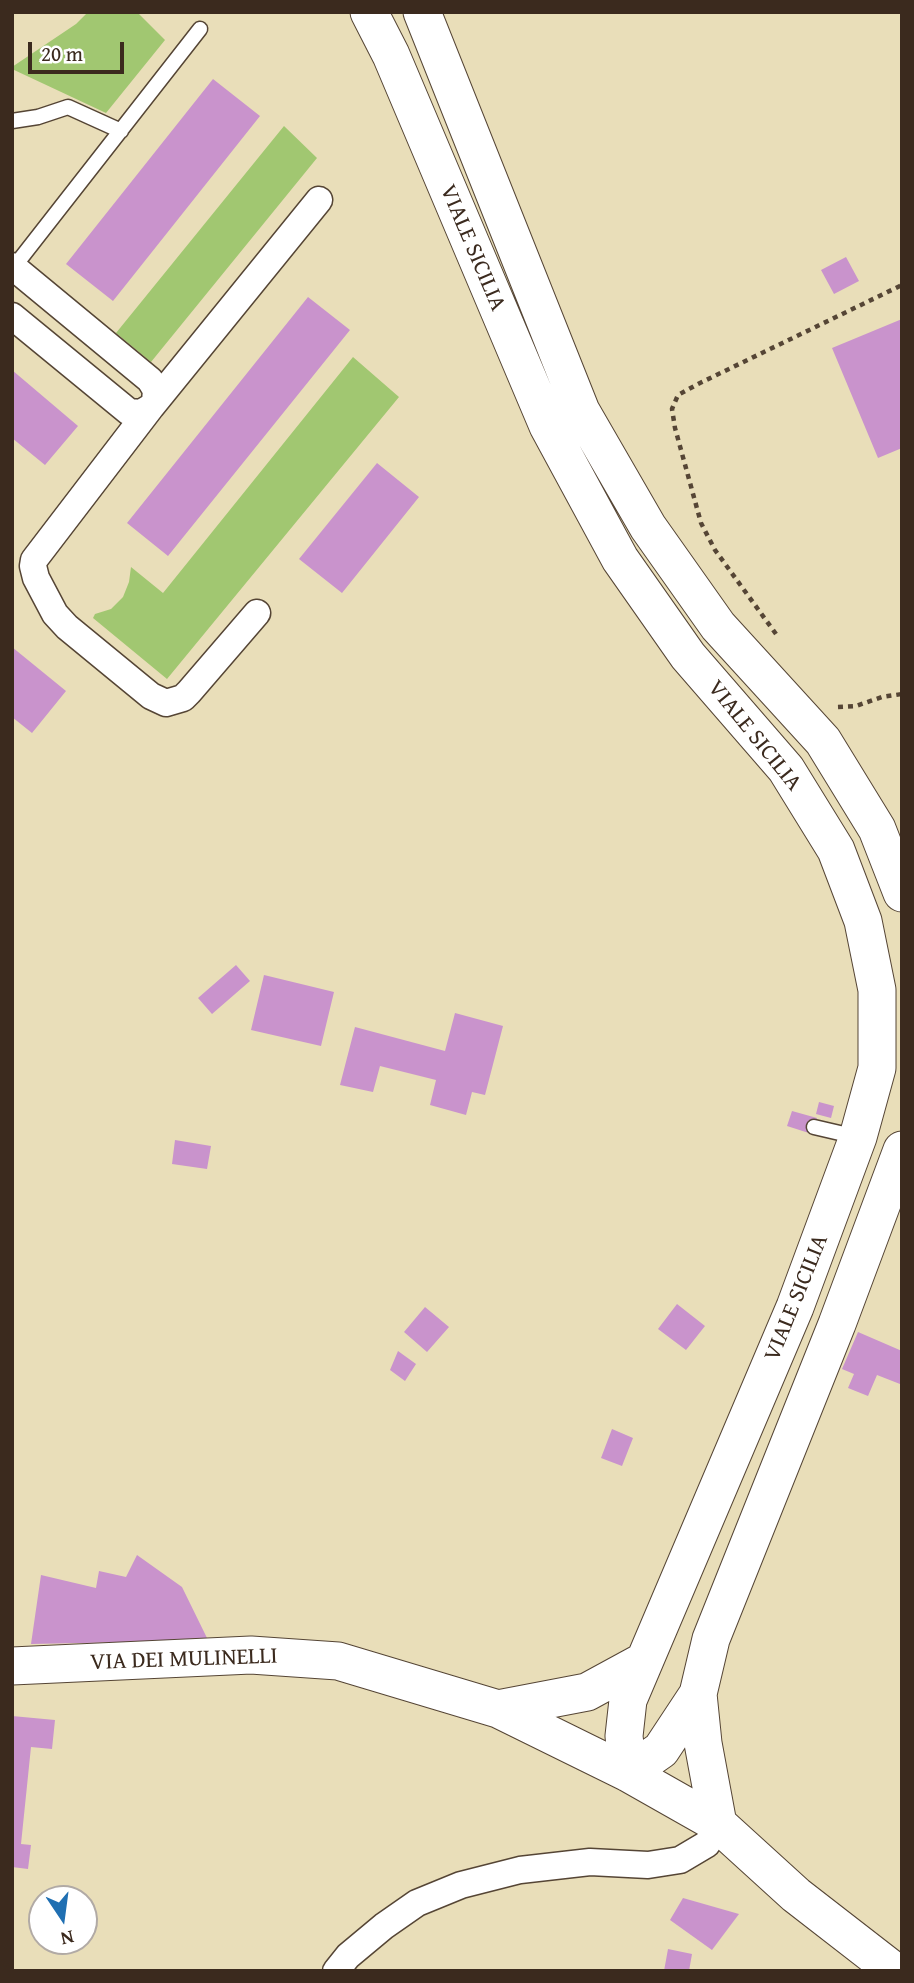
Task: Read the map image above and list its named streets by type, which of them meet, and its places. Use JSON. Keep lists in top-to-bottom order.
{
  "streets": {
    "main road": ["VIALE SICILIA", "VIA DEI MULINELLI"]
  },
  "crossings": [
    ["VIALE SICILIA", "VIA DEI MULINELLI"]
  ],
  "scale_bar": "20 m",
  "north": "bottom"
}
